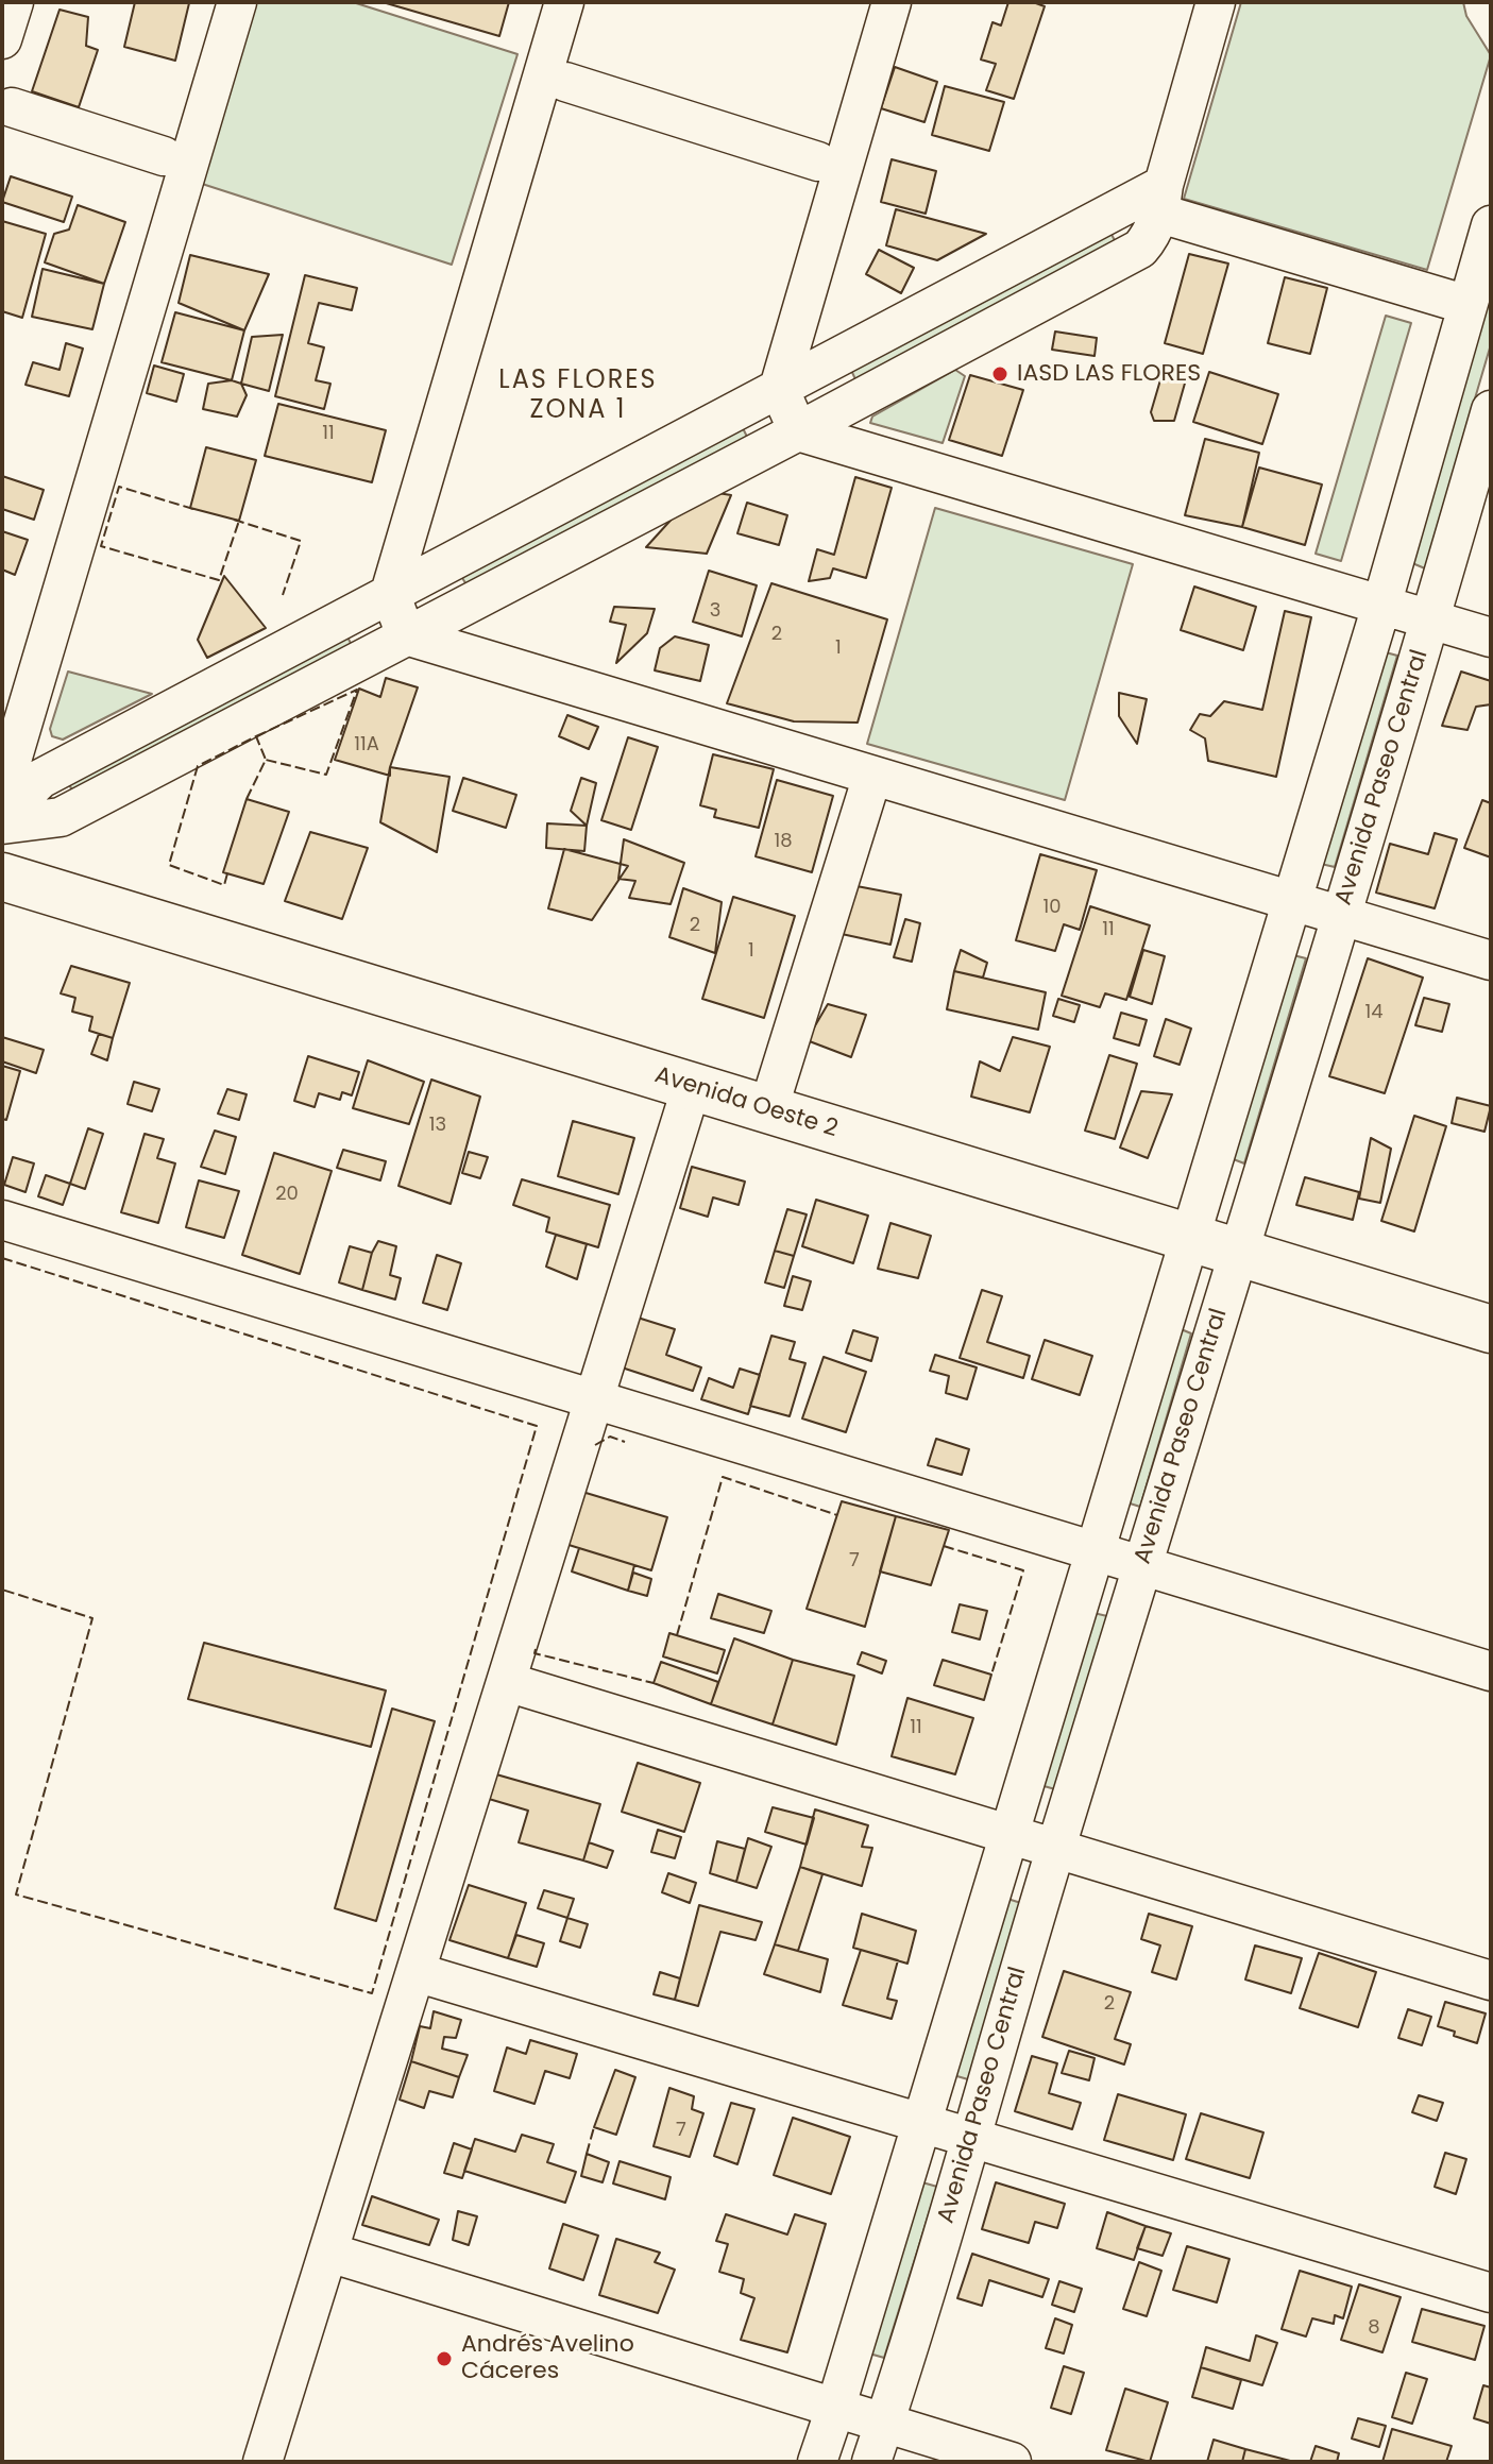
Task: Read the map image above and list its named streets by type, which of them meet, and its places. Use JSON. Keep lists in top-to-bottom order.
{
  "streets": {
    "street": ["Avenida Paseo Central", "Avenida Oeste 2"]
  },
  "crossings": [
    ["Avenida Paseo Central", "Avenida Oeste 2"]
  ],
  "districts": ["LAS FLORES ZONA 1"],
  "places": ["IASD LAS FLORES", "Andrés Avelino Cáceres"],
  "house_numbers": [
    "11",
    "3",
    "2",
    "1",
    "11A",
    "18",
    "10",
    "2",
    "11",
    "1",
    "14",
    "13",
    "20",
    "7",
    "11",
    "2",
    "7",
    "8"
  ]
}
